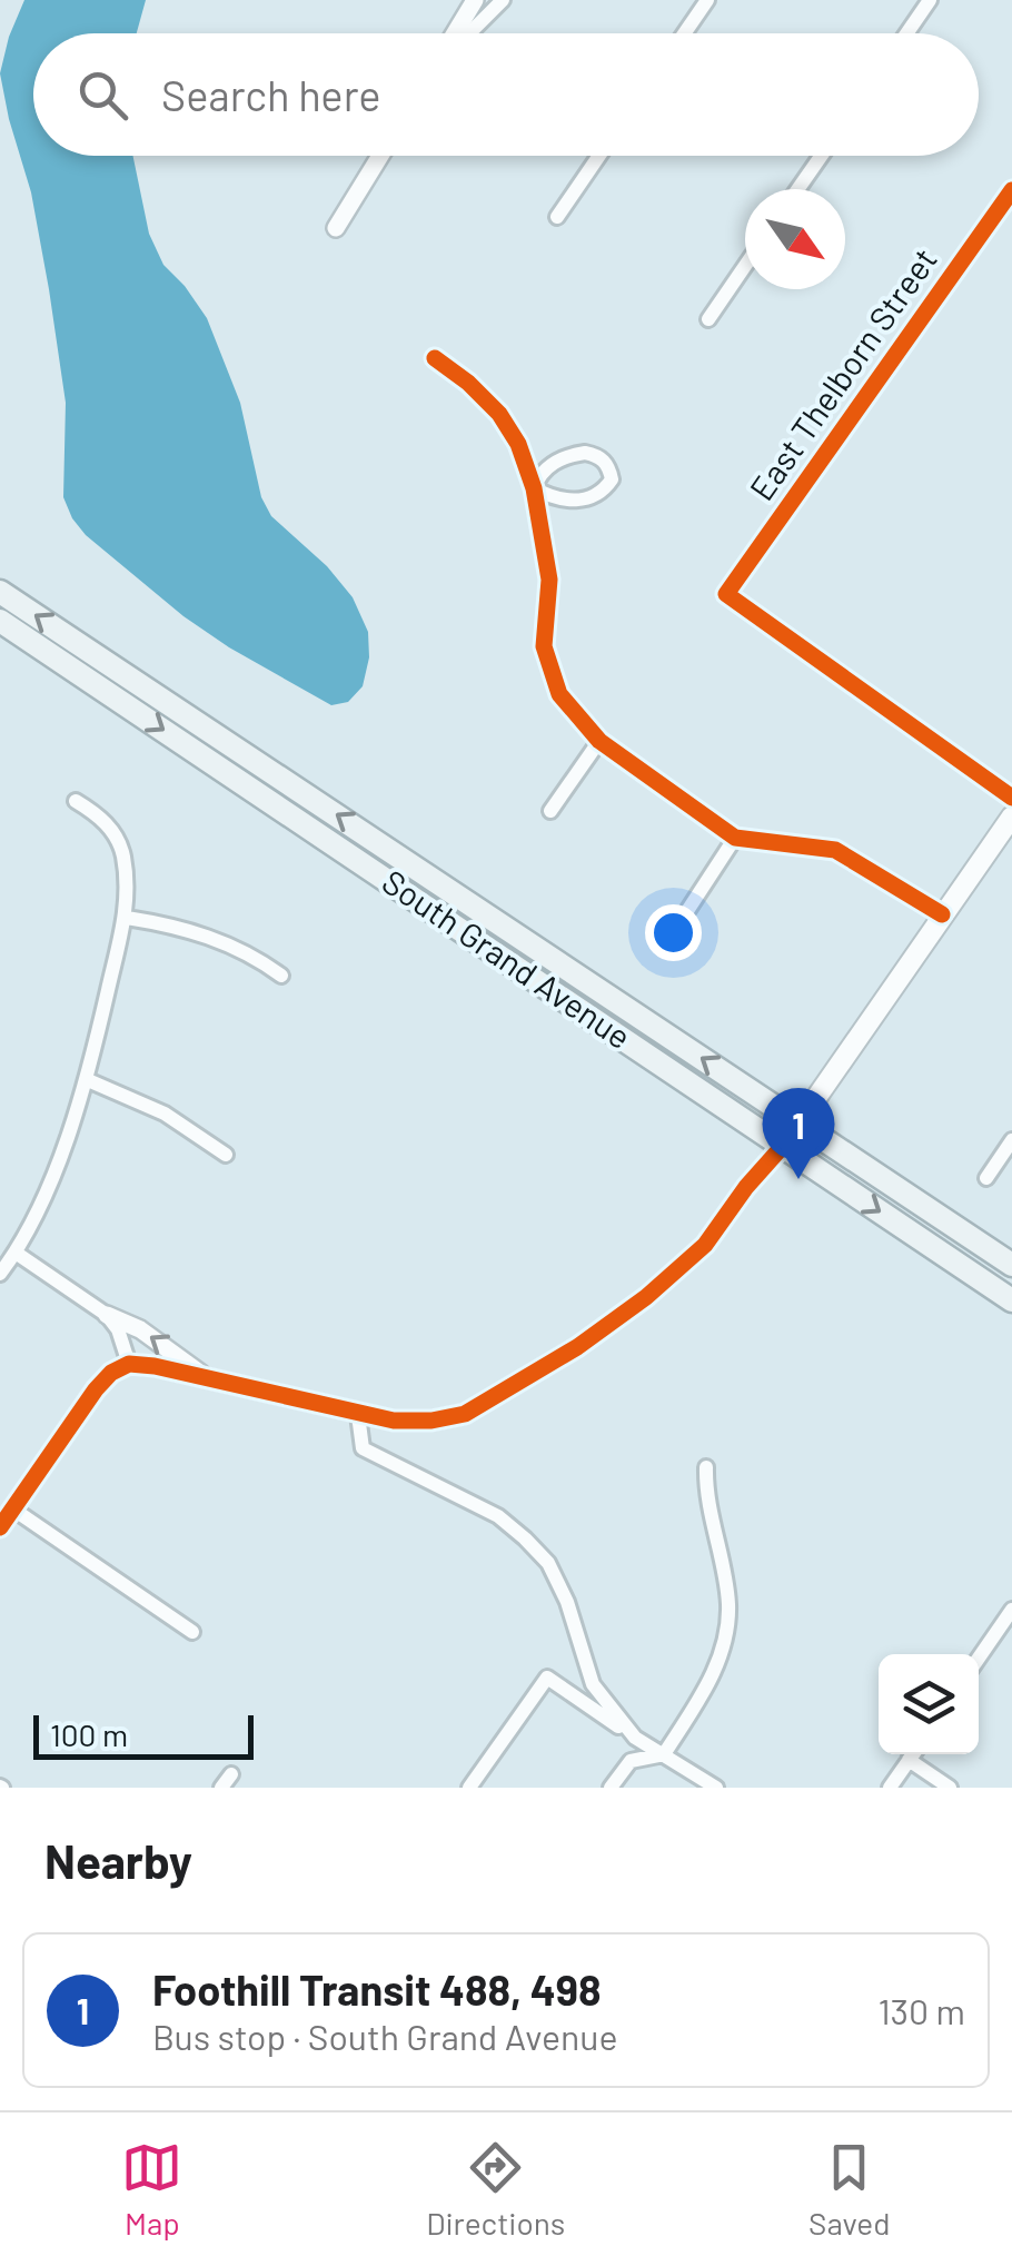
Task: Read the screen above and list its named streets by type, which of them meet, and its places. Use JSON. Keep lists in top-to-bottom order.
{
  "streets": {
    "main road": ["South Grand Avenue"],
    "street": ["East Thelborn Street"]
  },
  "scale_bar": "100 m",
  "north": "bottom right",
  "page": {
    "search": "Search here",
    "pins": "1",
    "scale": "100 m",
    "heading": "Nearby",
    "list": [
      {
        "mark": "1",
        "name": "Foothill Transit 488, 498",
        "note": "Bus stop · South Grand Avenue",
        "value": "130 m"
      }
    ],
    "nav": ["Map", "Directions", "Saved"]
  }
}
